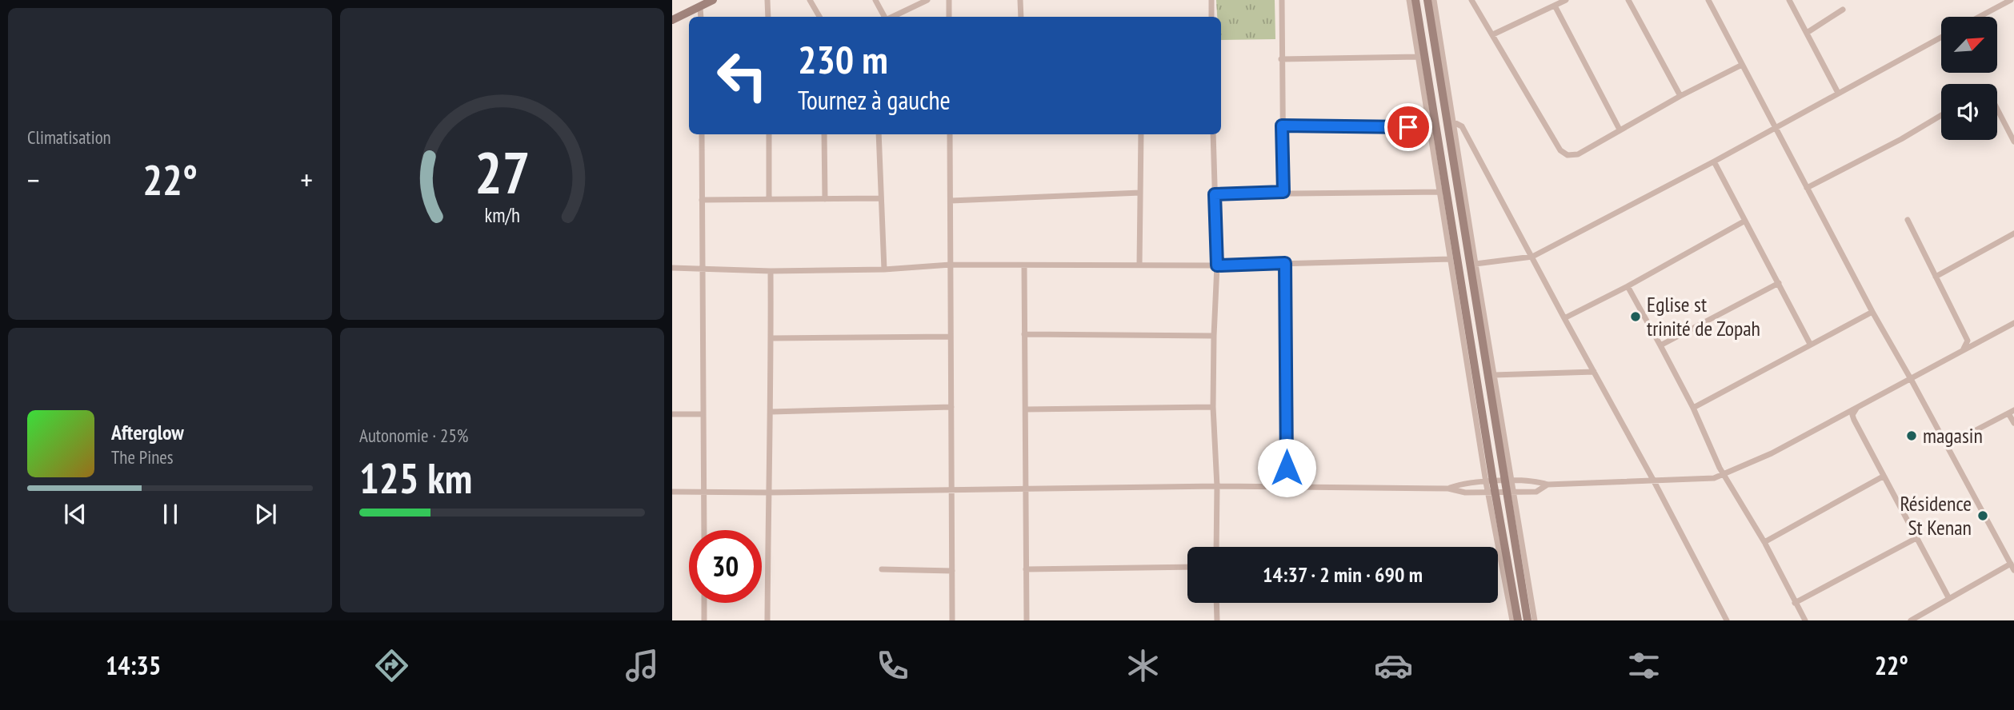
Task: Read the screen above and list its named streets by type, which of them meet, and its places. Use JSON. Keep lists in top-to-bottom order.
{
  "places": ["Eglise st trinité de Zopah", "magasin", "Résidence St Kenan"],
  "north": "top right",
  "page": {
    "tile": [
      "Climatisation",
      ["Autonomie · 25%", "125 km"]
    ],
    "turn": ["230 m", "Tournez à gauche"],
    "heat": ["−", "22°", "+"],
    "song": ["Afterglow", "The Pines"],
    "limit": "30",
    "trip": "14:37 · 2 min · 690 m",
    "tabs": ["14:35", "22°"],
    "gauge": ["27", "km/h"]
  }
}
